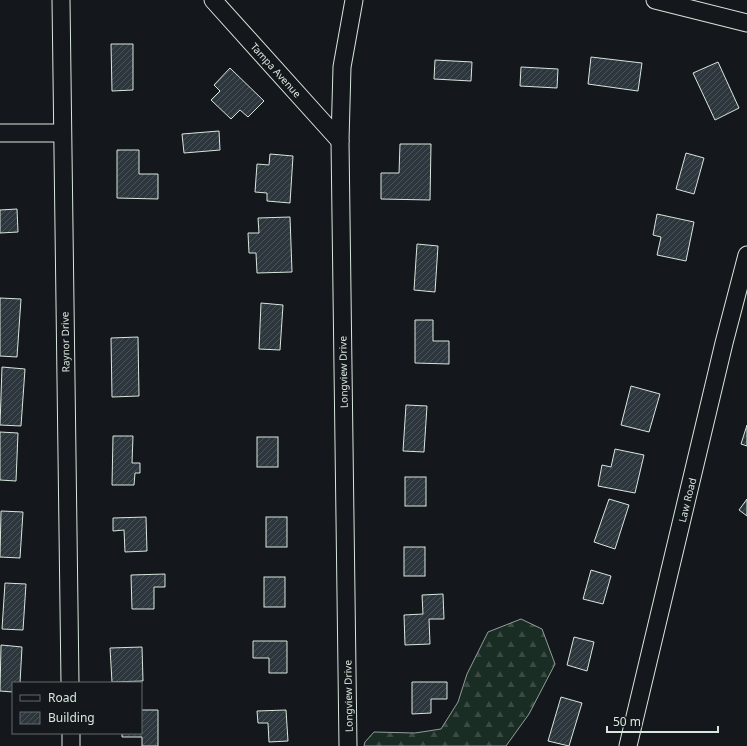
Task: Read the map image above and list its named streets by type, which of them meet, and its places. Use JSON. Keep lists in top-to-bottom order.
{
  "streets": {
    "street": [
      "Tampa Avenue",
      "Raynor Drive",
      "Longview Drive",
      "Law Road"
    ]
  },
  "crossings": [
    ["Tampa Avenue", "Longview Drive"]
  ],
  "legend": ["Road", "Building"],
  "scale_bar": "50 m"
}
